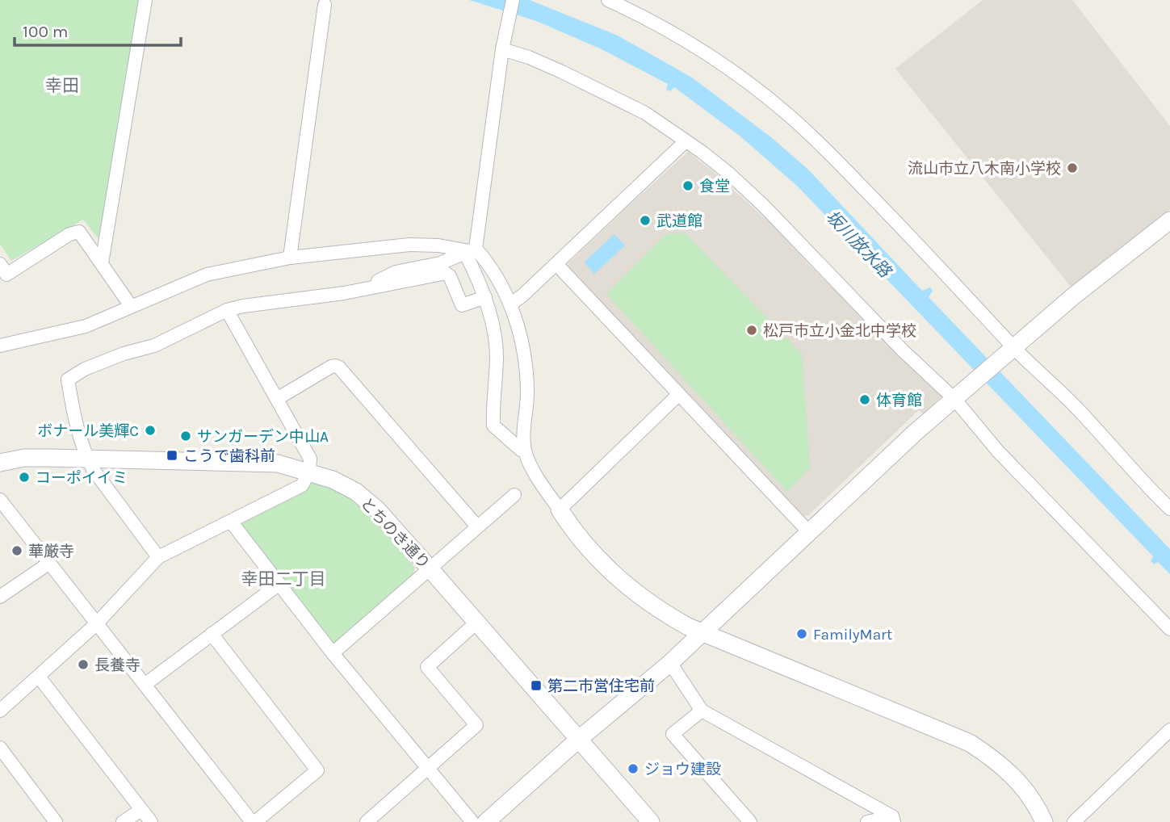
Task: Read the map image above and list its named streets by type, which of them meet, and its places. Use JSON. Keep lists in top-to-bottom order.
{
  "streets": {
    "street": ["とちのき通り"]
  },
  "districts": ["幸田", "幸田二丁目"],
  "water": ["坂川放水路"],
  "places": {
    "other": [
      "流山市立八木南小学校",
      "食堂",
      "武道館",
      "松戸市立小金北中学校",
      "体育館",
      "ボナール美輝C",
      "サンガーデン中山A",
      "コーポイイミ",
      "華厳寺",
      "FamilyMart",
      "長養寺",
      "ジョウ建設"
    ],
    "transit": ["こうで歯科前", "第二市営住宅前"]
  },
  "scale_bar": "100 m"
}
